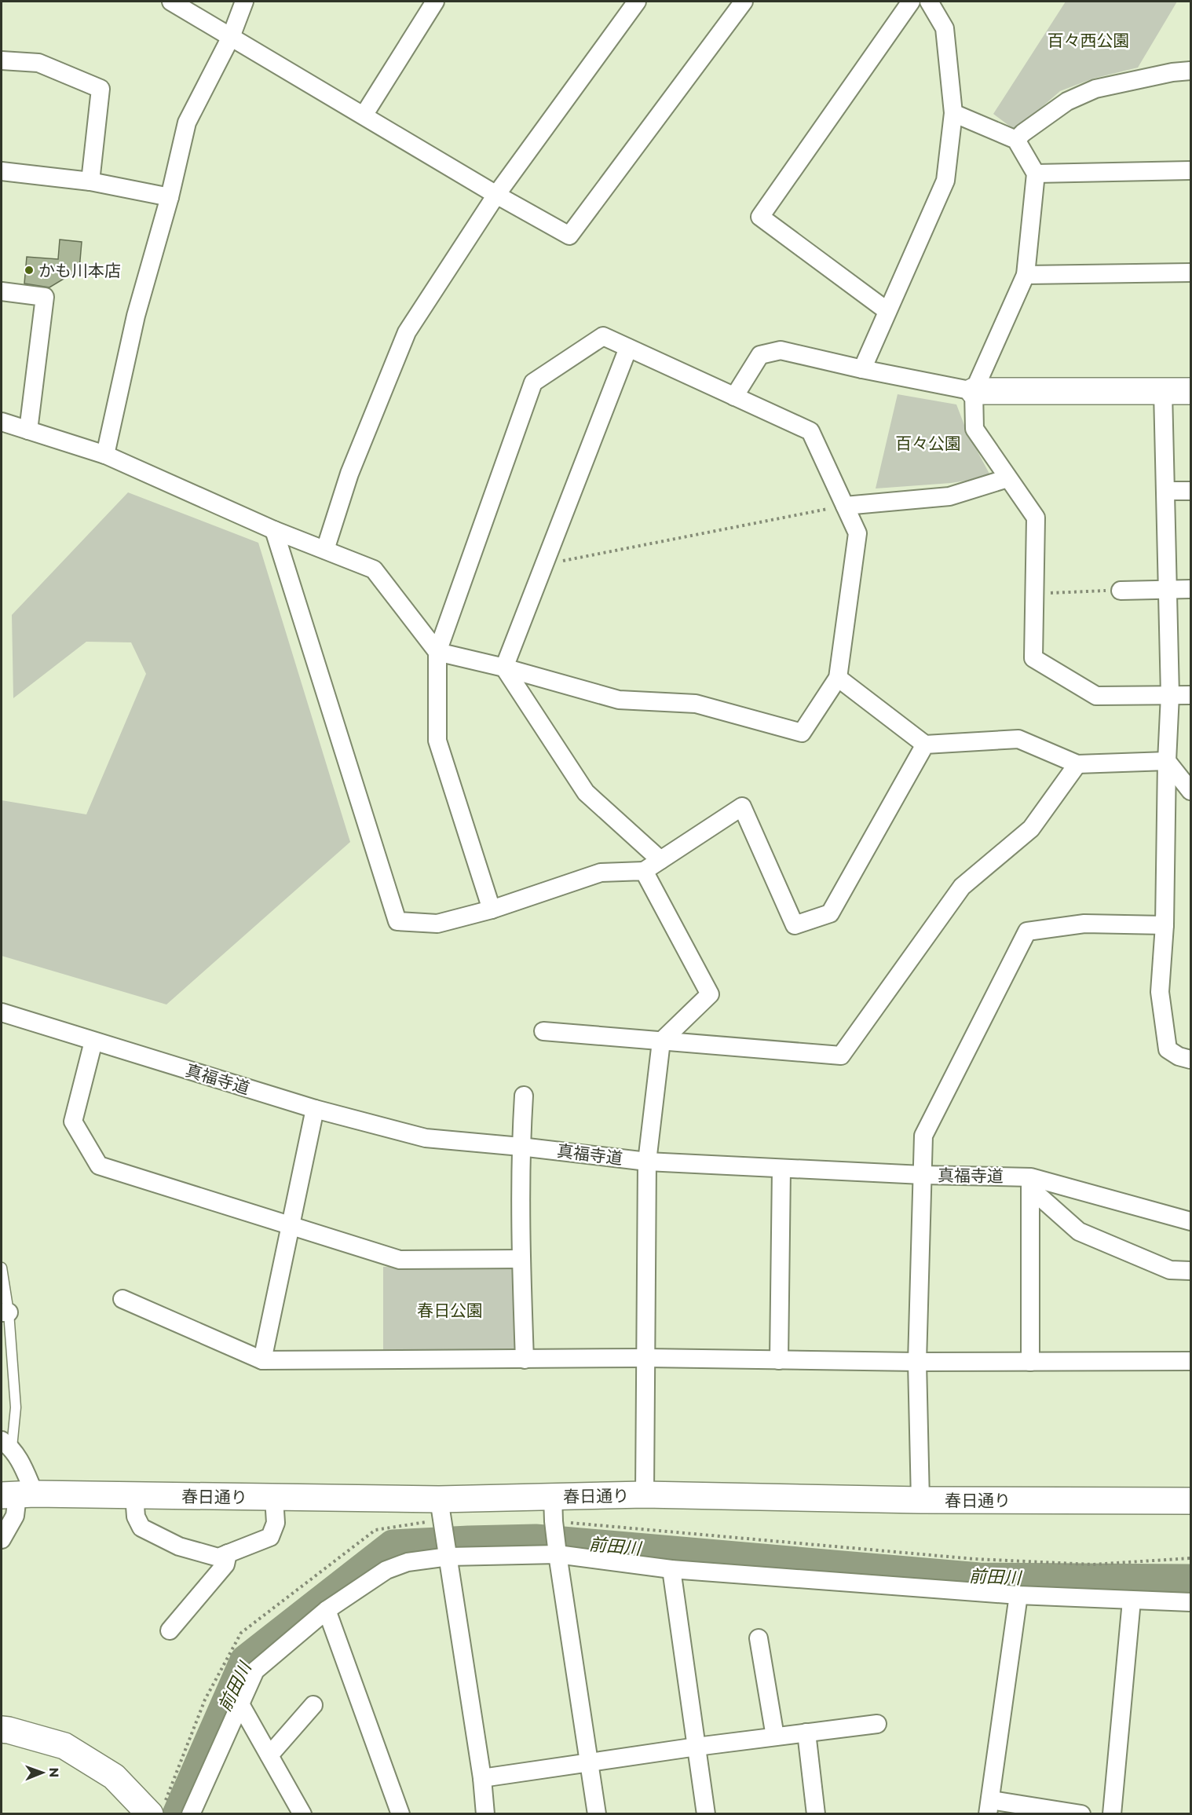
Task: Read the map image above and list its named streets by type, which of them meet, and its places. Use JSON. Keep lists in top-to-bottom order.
{
  "streets": {
    "street": ["真福寺道", "春日通り"]
  },
  "water": ["前田川"],
  "parks": ["百々西公園", "百々公園", "春日公園"],
  "places": ["かも川本店"],
  "north": "right"
}
